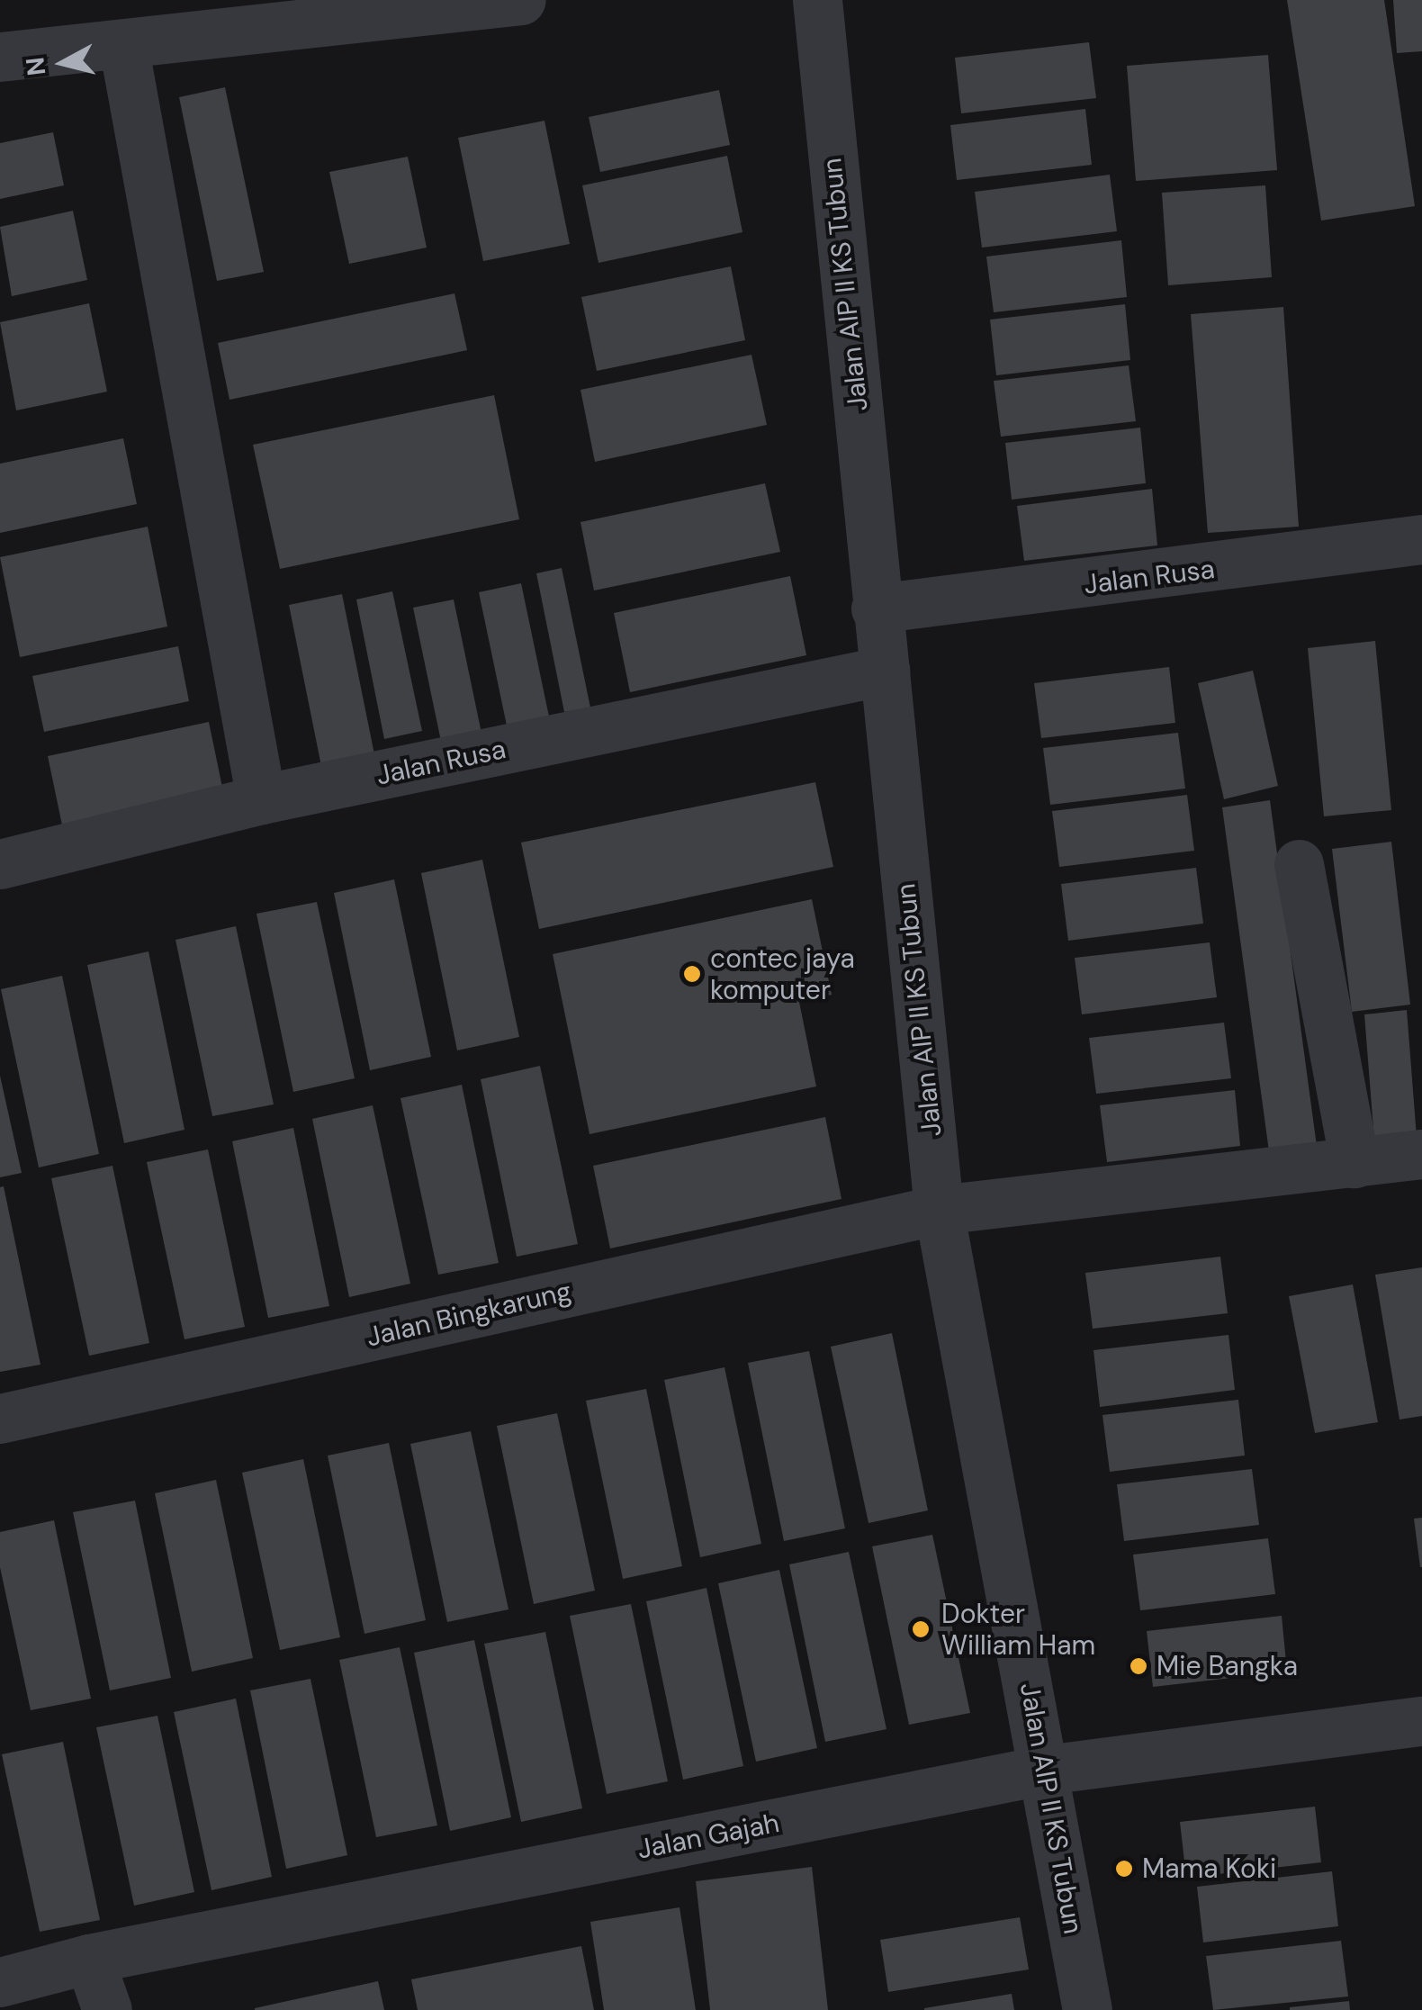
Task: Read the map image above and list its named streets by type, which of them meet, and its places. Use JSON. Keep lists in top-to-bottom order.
{
  "streets": {
    "street": [
      "Jalan AIP II KS Tubun",
      "Jalan Rusa",
      "Jalan Bingkarung",
      "Jalan Gajah"
    ]
  },
  "crossings": [
    ["Jalan AIP II KS Tubun", "Jalan Rusa"],
    ["Jalan AIP II KS Tubun", "Jalan Bingkarung"],
    ["Jalan AIP II KS Tubun", "Jalan Gajah"]
  ],
  "places": [
    "contec jaya komputer",
    "Dokter William Ham",
    "Mie Bangka",
    "Mama Koki"
  ],
  "north": "left"
}
